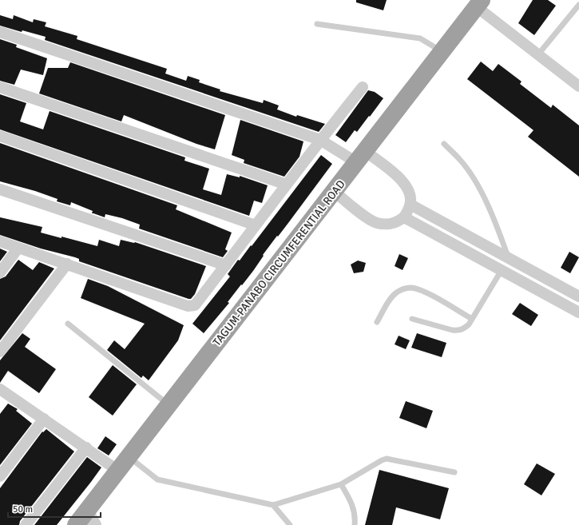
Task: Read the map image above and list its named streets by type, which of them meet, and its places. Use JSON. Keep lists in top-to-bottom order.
{
  "streets": {
    "highway": ["TAGUM-PANABO CIRCUMFERENTIAL ROAD"]
  },
  "scale_bar": "50 m"
}
